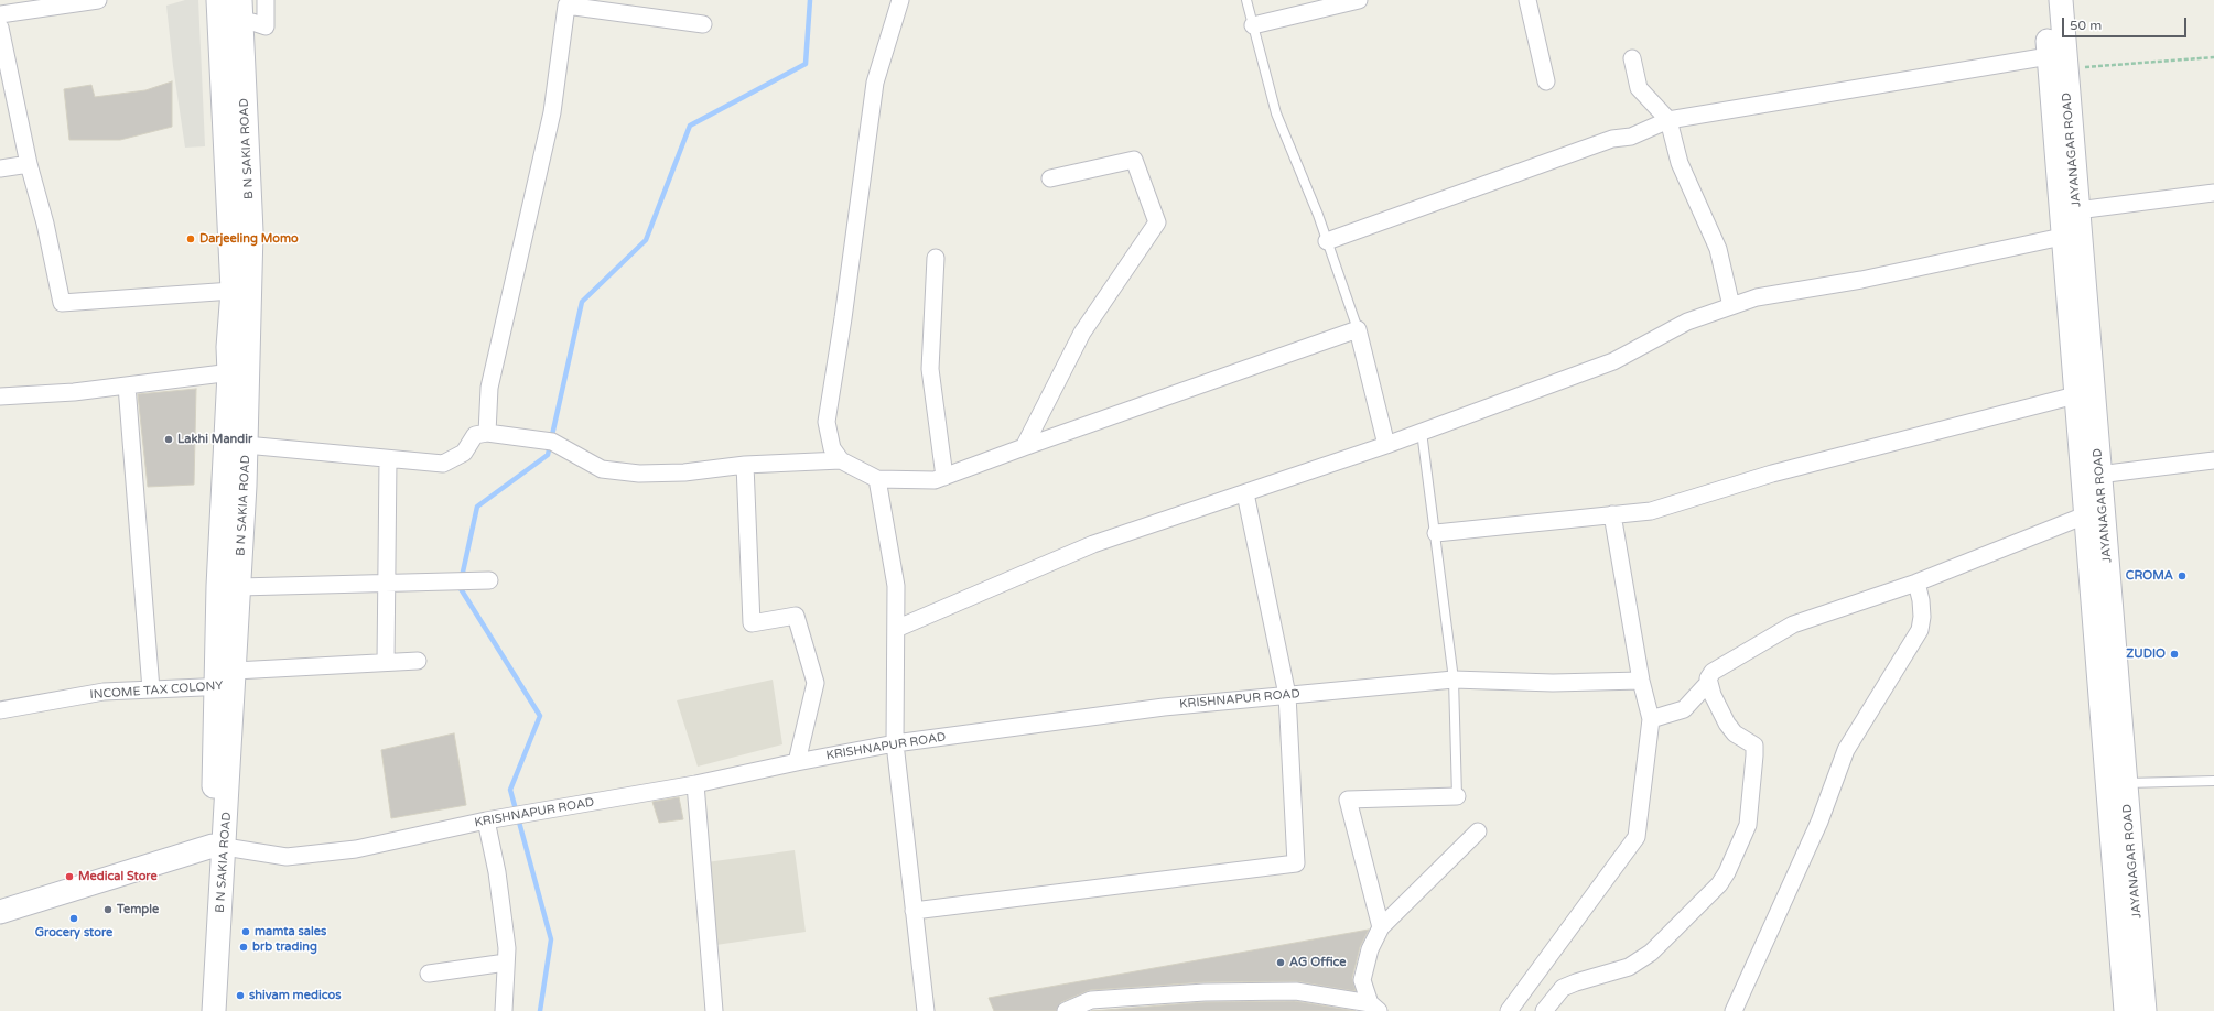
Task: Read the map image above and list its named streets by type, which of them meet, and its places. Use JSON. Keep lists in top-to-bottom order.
{
  "streets": {
    "street": [
      "B N SAKIA ROAD",
      "JAYANAGAR ROAD",
      "INCOME TAX COLONY",
      "KRISHNAPUR ROAD"
    ]
  },
  "crossings": [
    ["B N SAKIA ROAD", "INCOME TAX COLONY"],
    ["B N SAKIA ROAD", "KRISHNAPUR ROAD"]
  ],
  "places": [
    "Darjeeling Momo",
    "Lakhi Mandir",
    "CROMA",
    "ZUDIO",
    "Medical Store",
    "Temple",
    "Grocery store",
    "mamta sales",
    "brb trading",
    "AG Office",
    "shivam medicos"
  ],
  "scale_bar": "50 m"
}
